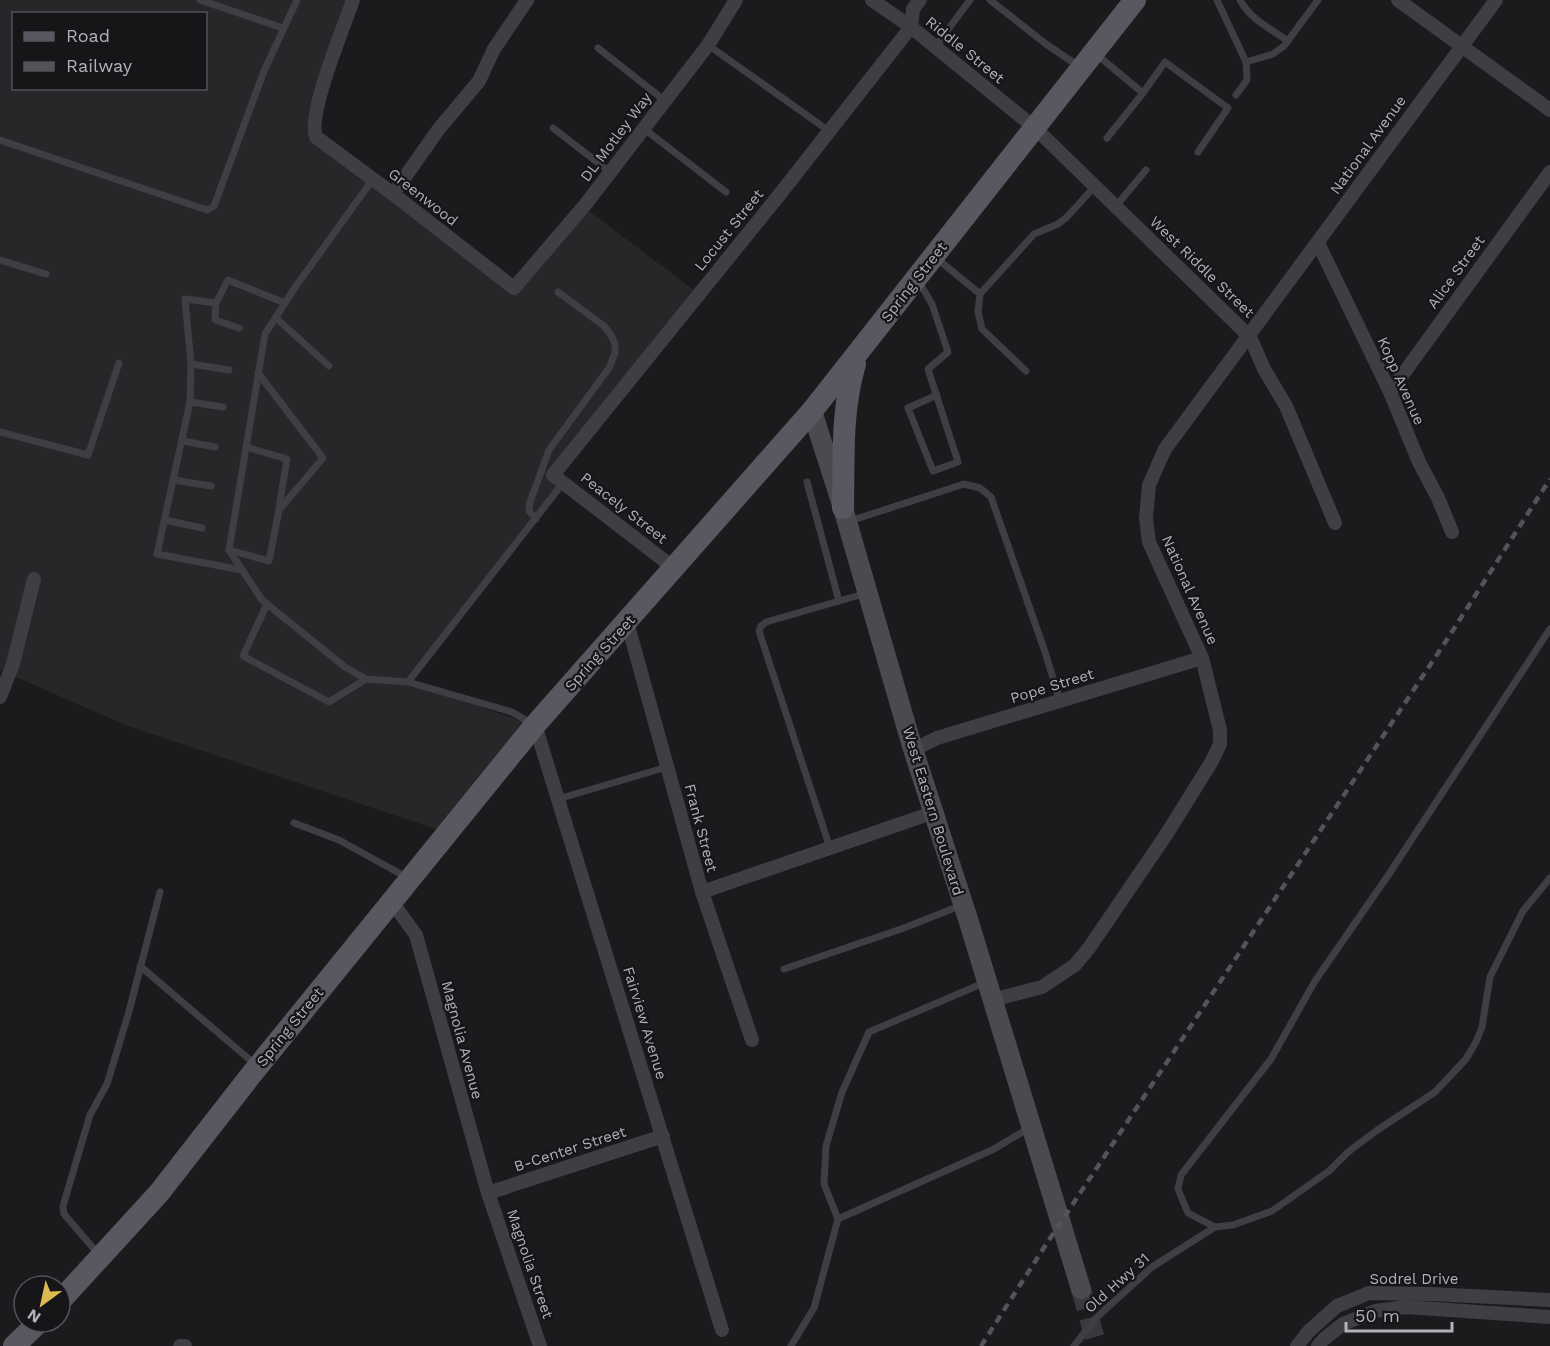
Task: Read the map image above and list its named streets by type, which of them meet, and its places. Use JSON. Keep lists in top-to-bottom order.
{
  "streets": {
    "main road": ["Spring Street", "West Eastern Boulevard"],
    "street": [
      "Riddle Street",
      "DL Motley Way",
      "National Avenue",
      "Greenwood",
      "Locust Street",
      "West Riddle Street",
      "Alice Street",
      "Kopp Avenue",
      "Peacely Street",
      "Pope Street",
      "Frank Street",
      "Fairview Avenue",
      "Magnolia Avenue",
      "B-Center Street",
      "Magnolia Street",
      "Sodrel Drive"
    ],
    "lane": ["Old Hwy 31"]
  },
  "crossings": [
    ["Riddle Street", "Locust Street"],
    ["Riddle Street", "West Riddle Street"],
    ["Riddle Street", "Spring Street"],
    ["DL Motley Way", "Greenwood"],
    ["National Avenue", "West Riddle Street"],
    ["National Avenue", "Kopp Avenue"],
    ["National Avenue", "Pope Street"],
    ["National Avenue", "West Eastern Boulevard"],
    ["Locust Street", "Peacely Street"],
    ["West Riddle Street", "Spring Street"],
    ["Alice Street", "Kopp Avenue"],
    ["Spring Street", "Peacely Street"],
    ["Spring Street", "West Eastern Boulevard"],
    ["Spring Street", "Frank Street"],
    ["Spring Street", "Fairview Avenue"],
    ["Spring Street", "Magnolia Avenue"],
    ["Pope Street", "West Eastern Boulevard"],
    ["Fairview Avenue", "B-Center Street"],
    ["Magnolia Avenue", "B-Center Street"],
    ["Magnolia Avenue", "Magnolia Street"],
    ["B-Center Street", "Magnolia Street"]
  ],
  "legend": ["Road", "Railway"],
  "scale_bar": "50 m",
  "north": "bottom left"
}
